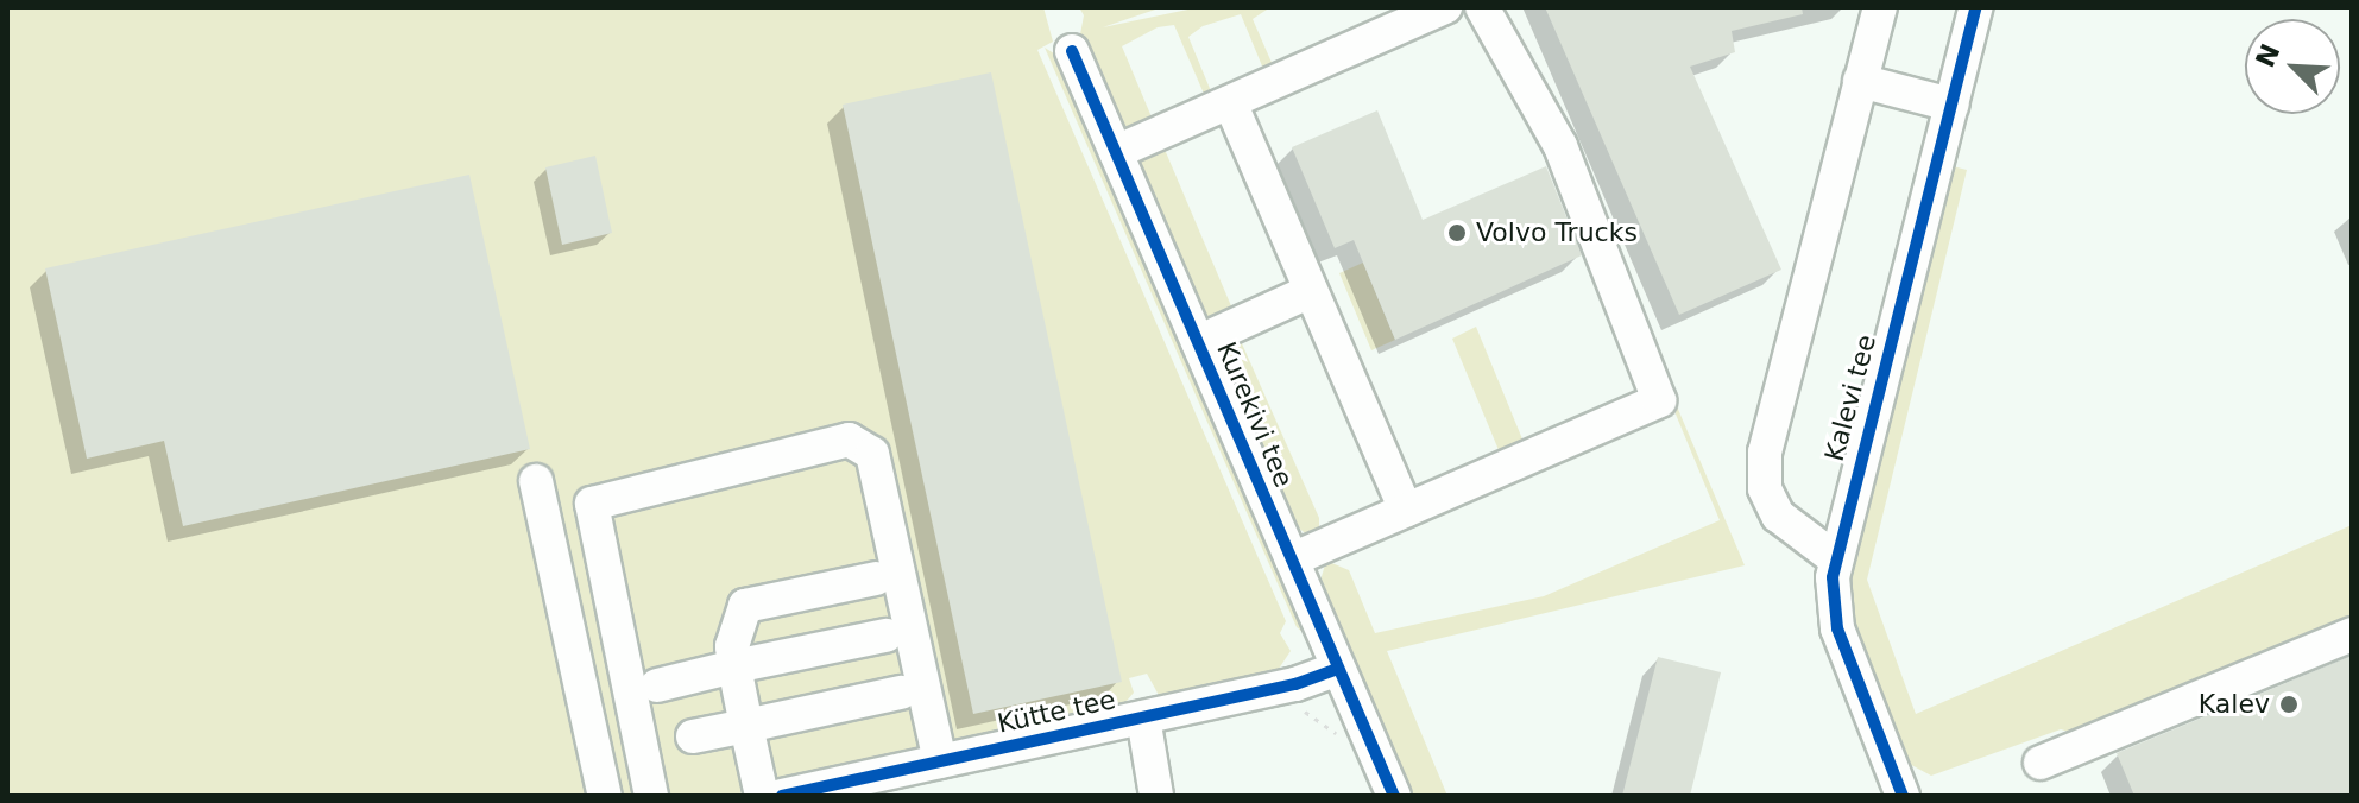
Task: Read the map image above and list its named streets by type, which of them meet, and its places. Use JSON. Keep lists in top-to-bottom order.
{
  "streets": {
    "street": ["Kalevi tee", "Kurekivi tee", "Kütte tee"]
  },
  "crossings": [
    ["Kurekivi tee", "Kütte tee"]
  ],
  "places": ["Volvo Trucks", "Kalev"],
  "north": "top left"
}
